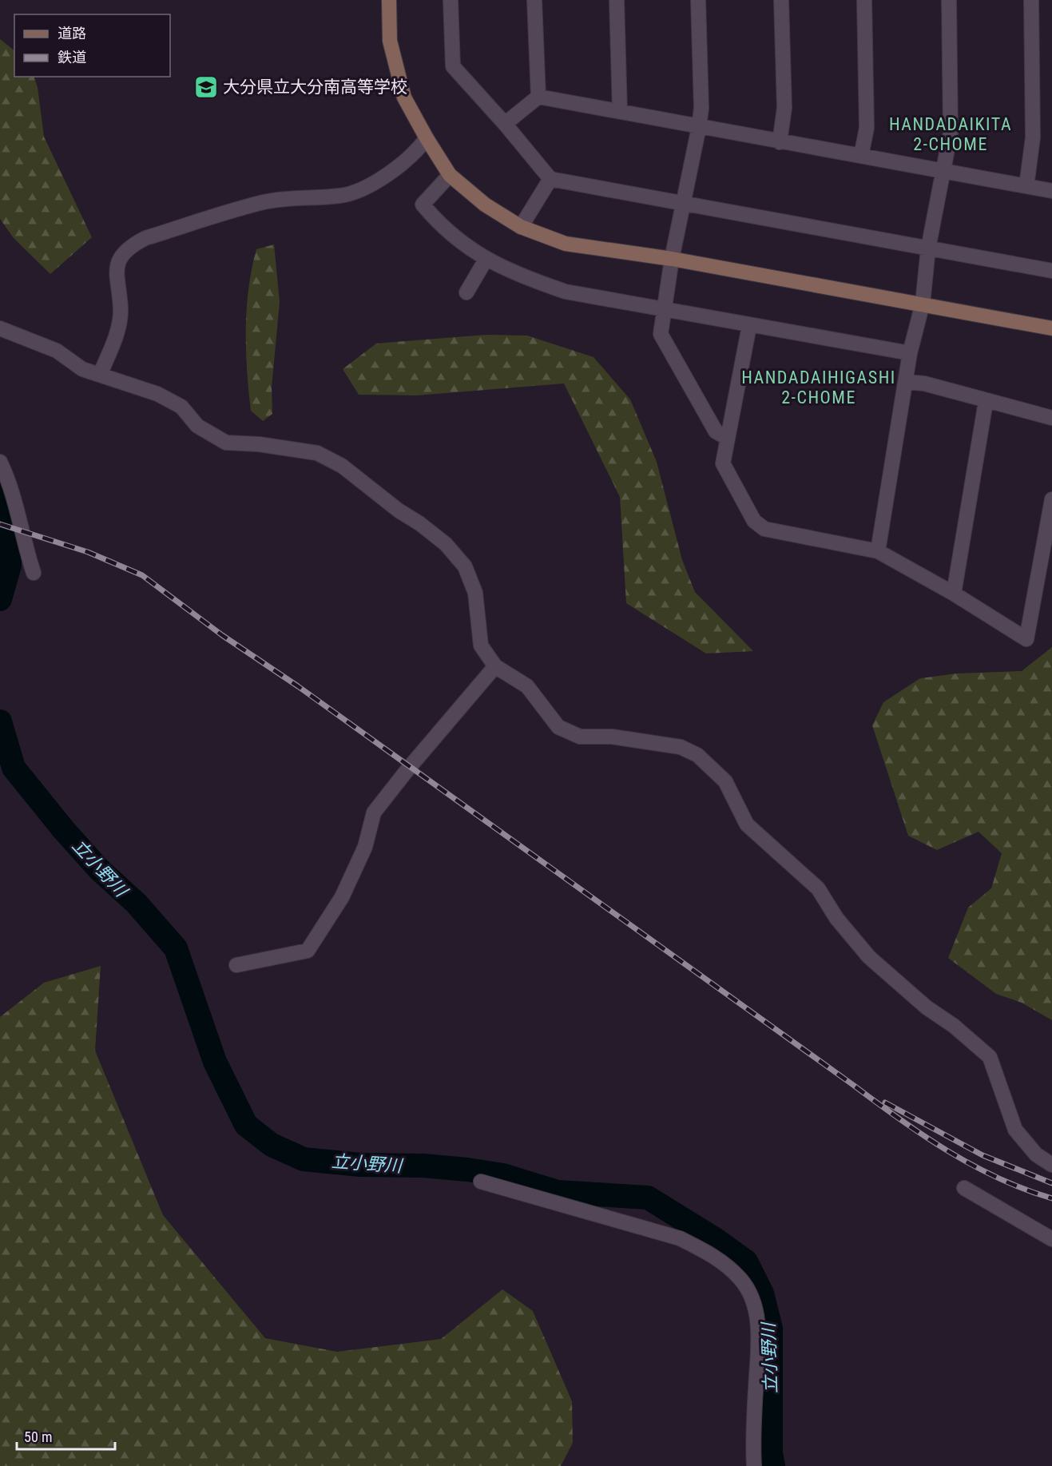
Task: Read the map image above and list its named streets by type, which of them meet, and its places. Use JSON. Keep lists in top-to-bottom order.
{
  "districts": ["HANDADAIKITA 2-CHOME", "HANDADAIHIGASHI 2-CHOME"],
  "water": ["立小野川"],
  "places": {
    "school or university": ["大分県立大分南高等学校"]
  },
  "legend": ["道路", "鉄道"],
  "scale_bar": "50 m"
}
